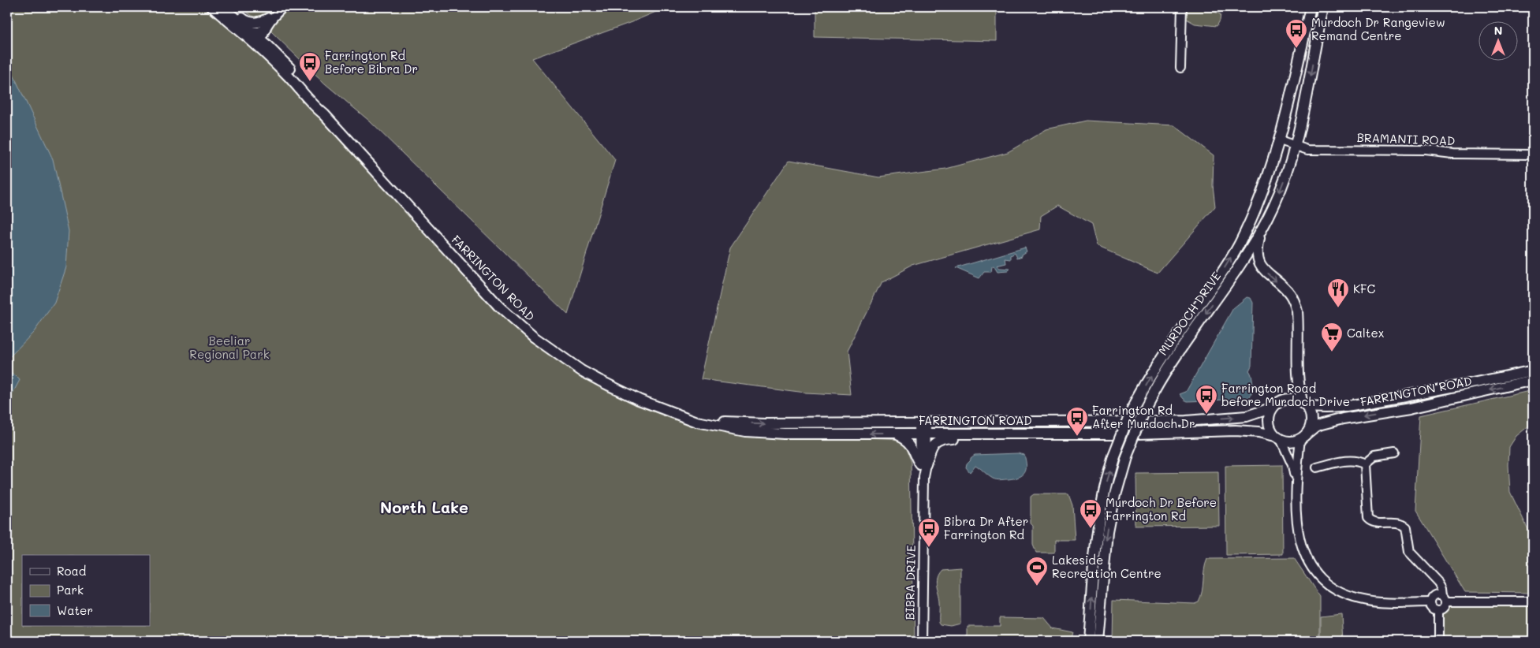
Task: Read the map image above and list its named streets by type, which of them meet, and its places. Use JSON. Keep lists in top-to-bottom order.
{
  "streets": {
    "main road": ["FARRINGTON ROAD", "MURDOCH DRIVE"],
    "street": ["BRAMANTI ROAD", "BIBRA DRIVE"]
  },
  "crossings": [
    ["BRAMANTI ROAD", "MURDOCH DRIVE"],
    ["FARRINGTON ROAD", "BIBRA DRIVE"]
  ],
  "districts": ["North Lake"],
  "parks": ["Beeliar Regional Park"],
  "places": {
    "bus stop": [
      "Murdoch Dr Rangeview Remand Centre",
      "Farrington Rd Before Bibra Dr",
      "Farrington Road before Murdoch Drive",
      "Farrington Rd After Murdoch Dr",
      "Murdoch Dr Before Farrington Rd",
      "Bibra Dr After Farrington Rd"
    ],
    "restaurant": ["KFC"],
    "supermarket": ["Caltex"],
    "sports": ["Lakeside Recreation Centre"]
  },
  "legend": ["Road", "Park", "Water"],
  "north": "top"
}
